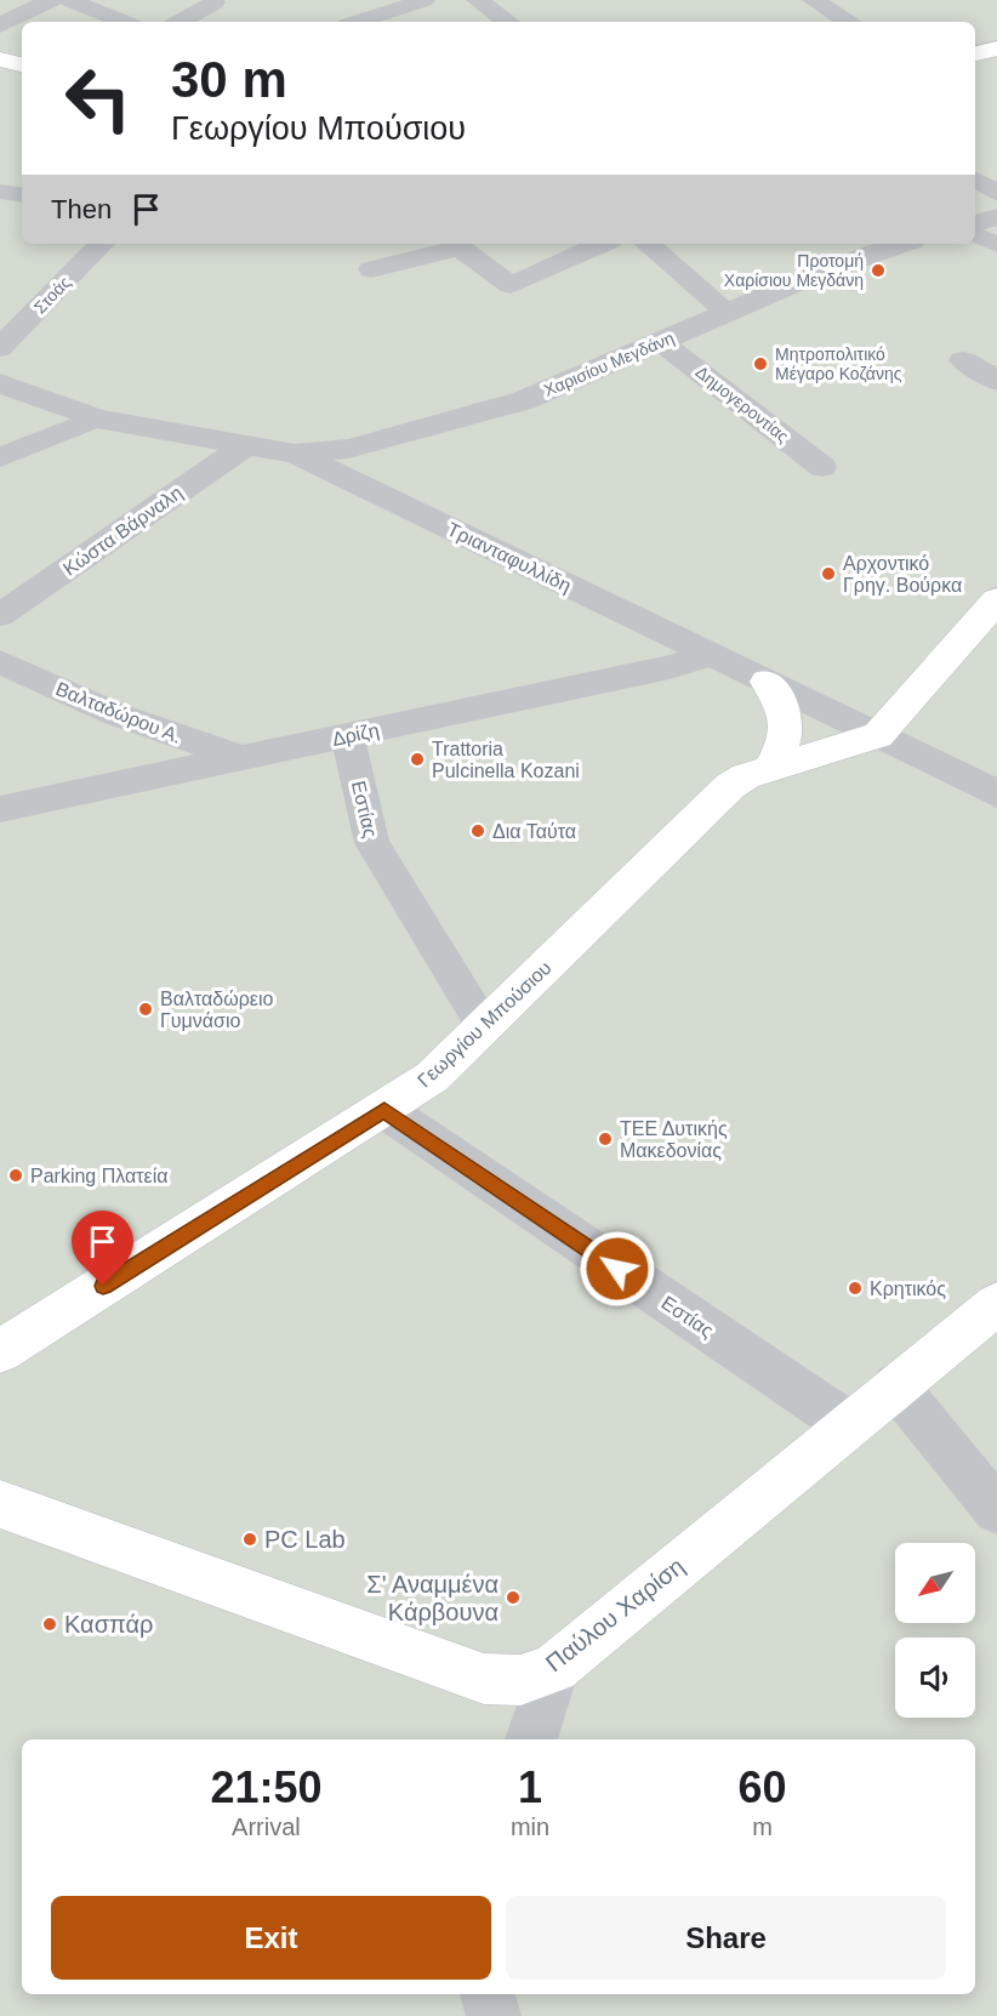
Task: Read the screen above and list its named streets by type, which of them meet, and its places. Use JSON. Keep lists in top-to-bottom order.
{
  "streets": {
    "main road": ["Γεωργίου Μπούσιου", "Παύλου Χαρίση"],
    "street": [
      "Στοάς",
      "Χαρισίου Μεγδάνη",
      "Δημογεροντίας",
      "Κώστα Βάρναλη",
      "Τριανταφυλλίδη",
      "Βαλταδώρου Α.",
      "Δρίζη",
      "Εστίας"
    ]
  },
  "crossings": [
    ["Χαρισίου Μεγδάνη", "Δημογεροντίας"],
    ["Χαρισίου Μεγδάνη", "Τριανταφυλλίδη"],
    ["Κώστα Βάρναλη", "Τριανταφυλλίδη"],
    ["Τριανταφυλλίδη", "Δρίζη"],
    ["Τριανταφυλλίδη", "Γεωργίου Μπούσιου"],
    ["Βαλταδώρου Α.", "Δρίζη"],
    ["Δρίζη", "Εστίας"],
    ["Εστίας", "Γεωργίου Μπούσιου"],
    ["Εστίας", "Παύλου Χαρίση"]
  ],
  "places": [
    "Προτομή Χαρίσιου Μεγδάνη",
    "Μητροπολιτικό Μέγαρο Κοζάνης",
    "Αρχοντικό Γρηγ. Βούρκα",
    "Trattoria Pulcinella Kozani",
    "Δια Ταύτα",
    "Βαλταδώρειο Γυμνάσιο",
    "ΤΕΕ Δυτικής Μακεδονίας",
    "Parking Πλατεία",
    "Κρητικός",
    "PC Lab",
    "Σ' Αναμμένα Κάρβουνα",
    "Κασπάρ"
  ],
  "north": "bottom left",
  "page": {
    "turn": ["30 m", "Γεωργίου Μπούσιου"],
    "then": "Then",
    "eta": [
      "21:50",
      "Arrival",
      "1",
      "min",
      "60",
      "m"
    ],
    "buttons": ["Exit", "Share"]
  }
}
